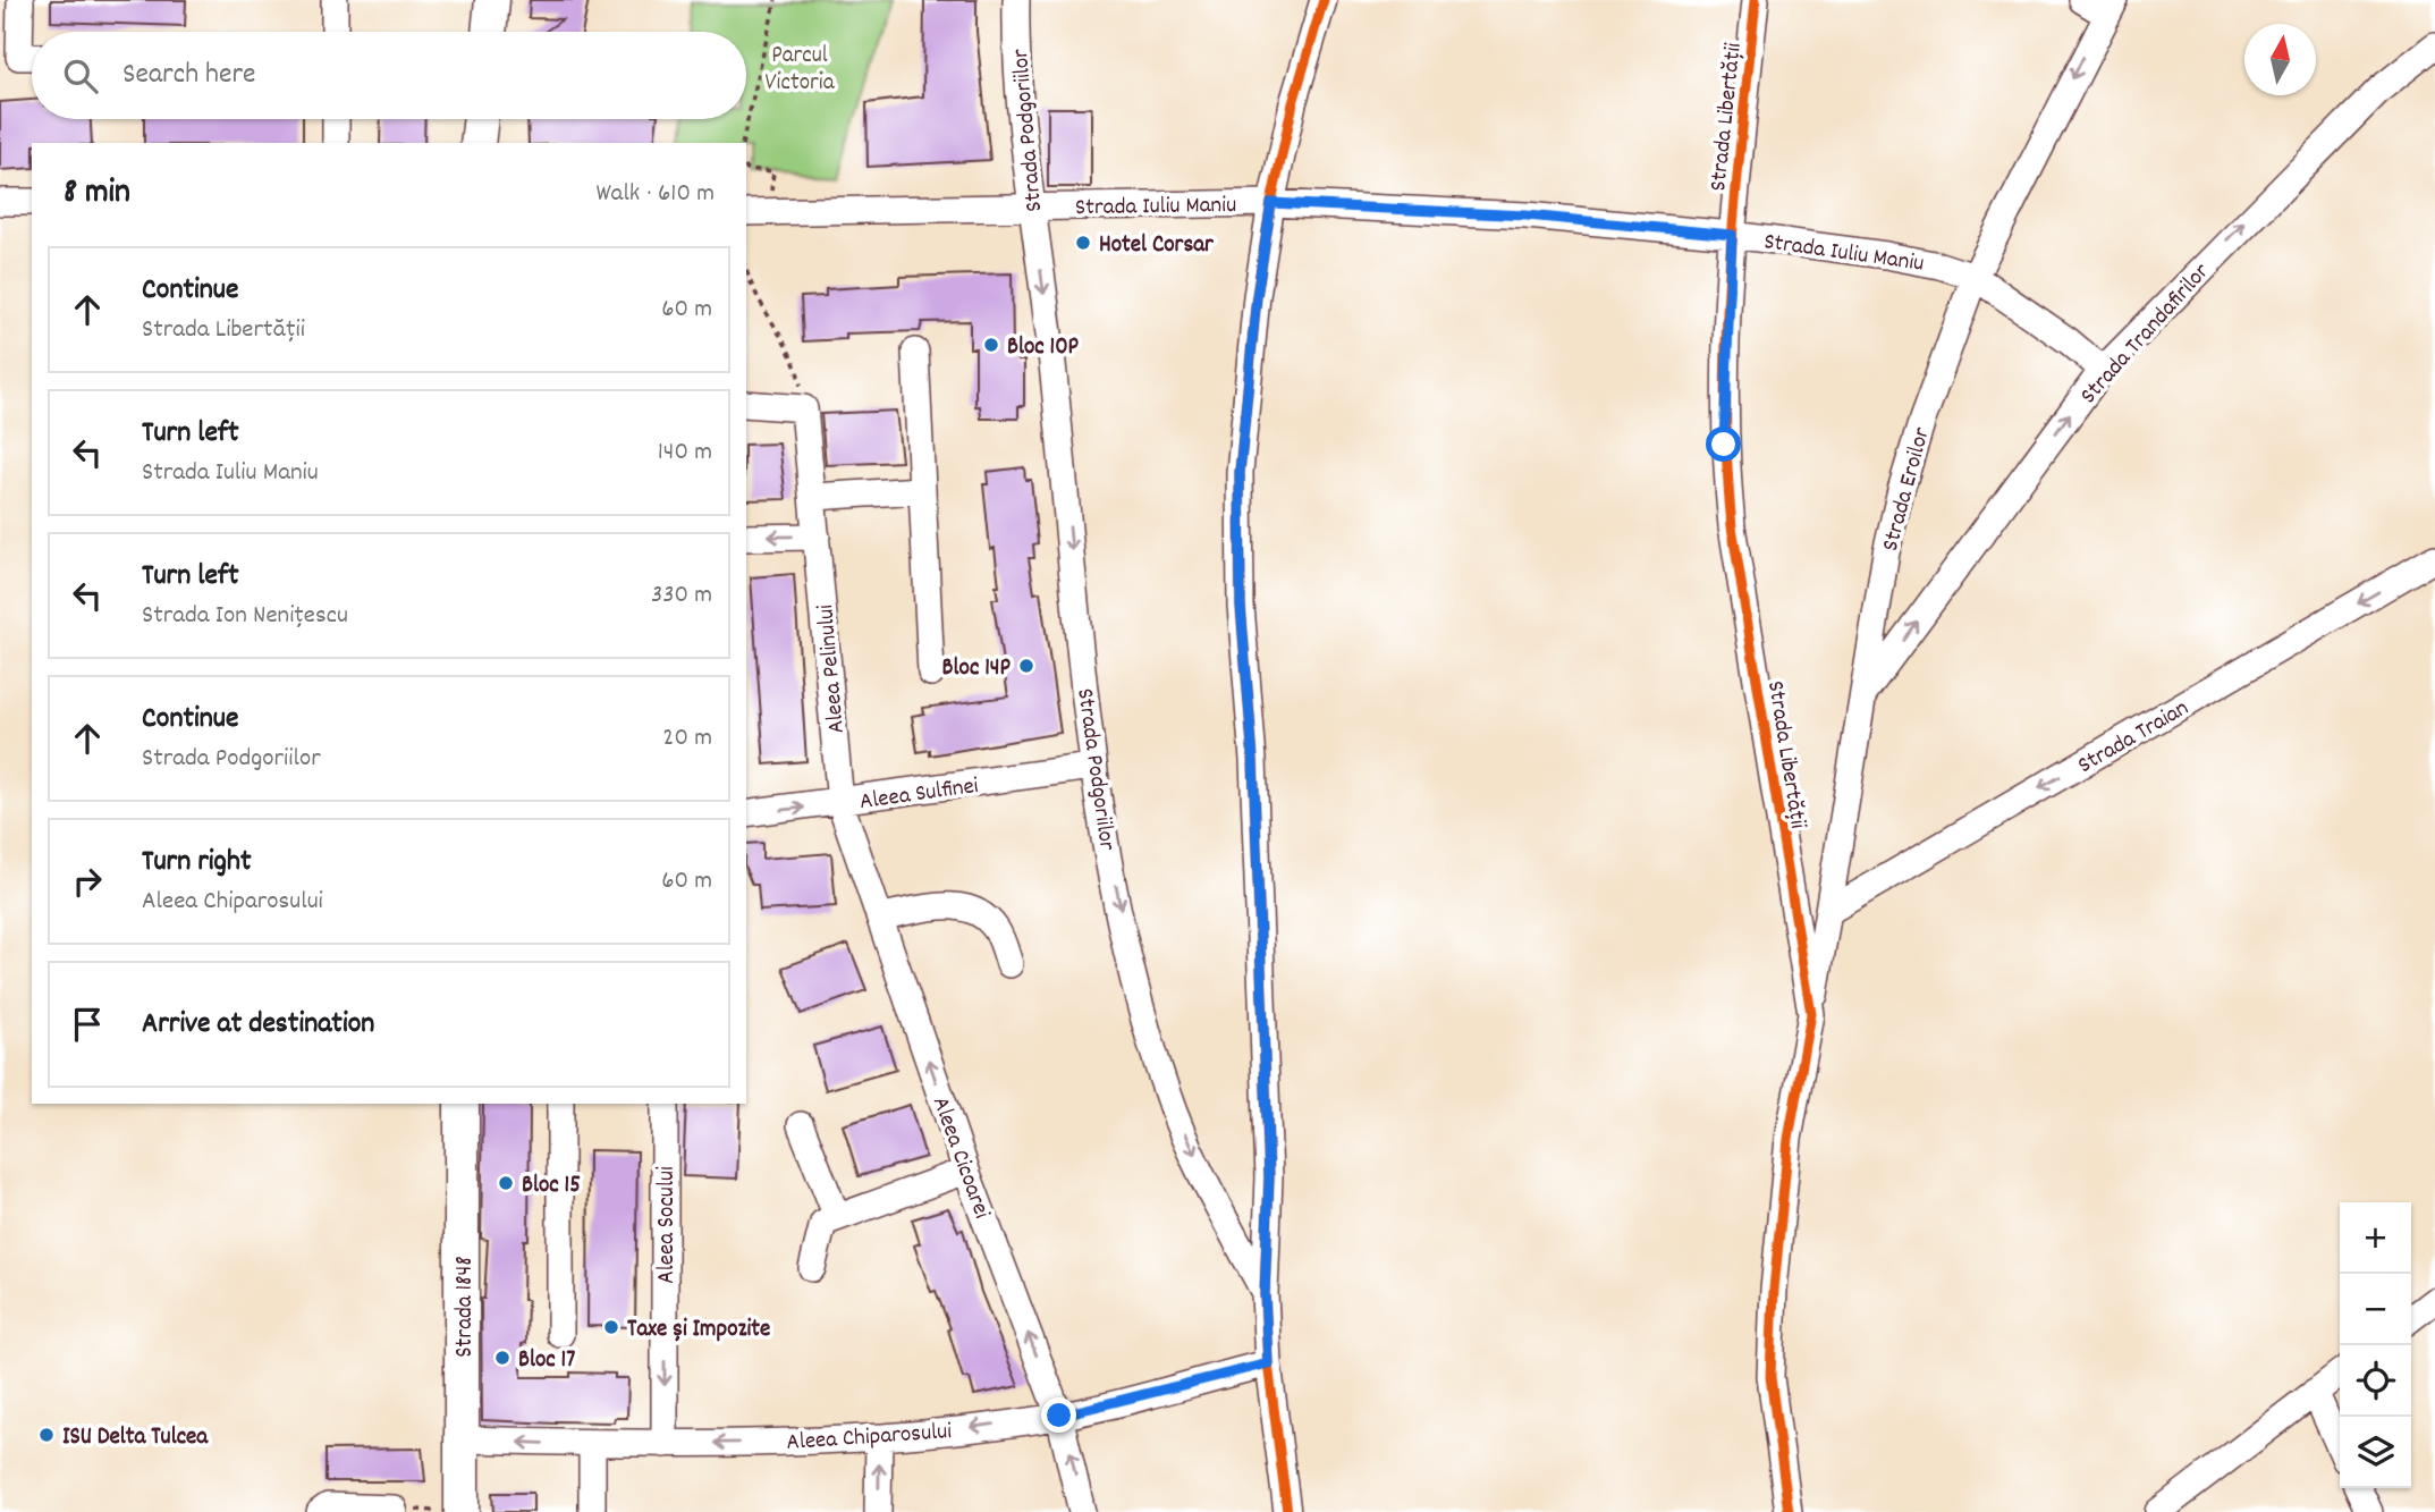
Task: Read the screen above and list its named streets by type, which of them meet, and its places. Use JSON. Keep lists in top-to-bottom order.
{
  "streets": {
    "main road": ["Strada 1848"],
    "street": [
      "Strada Libertății",
      "Strada Podgoriilor",
      "Strada Iuliu Maniu",
      "Strada Trandafirilor",
      "Strada Eroilor",
      "Aleea Pelinului",
      "Strada Traian",
      "Aleea Sulfinei",
      "Aleea Cicoarei",
      "Aleea Socului",
      "Aleea Chiparosului"
    ]
  },
  "crossings": [
    ["Strada Libertății", "Strada Iuliu Maniu"],
    ["Strada Libertății", "Strada Eroilor"],
    ["Strada Podgoriilor", "Strada Iuliu Maniu"],
    ["Strada Podgoriilor", "Aleea Sulfinei"],
    ["Strada Podgoriilor", "Aleea Chiparosului"],
    ["Strada Iuliu Maniu", "Strada Trandafirilor"],
    ["Strada Iuliu Maniu", "Strada Eroilor"],
    ["Strada Trandafirilor", "Strada Eroilor"],
    ["Strada Eroilor", "Strada Traian"],
    ["Aleea Pelinului", "Aleea Sulfinei"],
    ["Aleea Pelinului", "Aleea Cicoarei"],
    ["Aleea Sulfinei", "Aleea Cicoarei"],
    ["Aleea Cicoarei", "Aleea Chiparosului"],
    ["Aleea Socului", "Aleea Chiparosului"],
    ["Strada 1848", "Aleea Chiparosului"]
  ],
  "one_way": [
    "Strada Trandafirilor",
    "Strada Traian",
    "Aleea Cicoarei",
    "Aleea Chiparosului"
  ],
  "parks": ["Parcul Victoria"],
  "places": [
    "Hotel Corsar",
    "Bloc 10P",
    "Bloc 14P",
    "Bloc 15",
    "Taxe și Impozite",
    "Bloc 17",
    "ISU Delta Tulcea"
  ],
  "north": "top",
  "page": {
    "search": "Search here",
    "heading": ["8 min", "Walk · 610 m"],
    "list": [
      ["Continue", "Strada Libertății", "60 m"],
      ["Turn left", "Strada Iuliu Maniu", "140 m"],
      ["Turn left", "Strada Ion Nenițescu", "330 m"],
      ["Continue", "Strada Podgoriilor", "20 m"],
      ["Turn right", "Aleea Chiparosului", "60 m"],
      "Arrive at destination"
    ],
    "map_buttons": ["+", "−"]
  }
}
